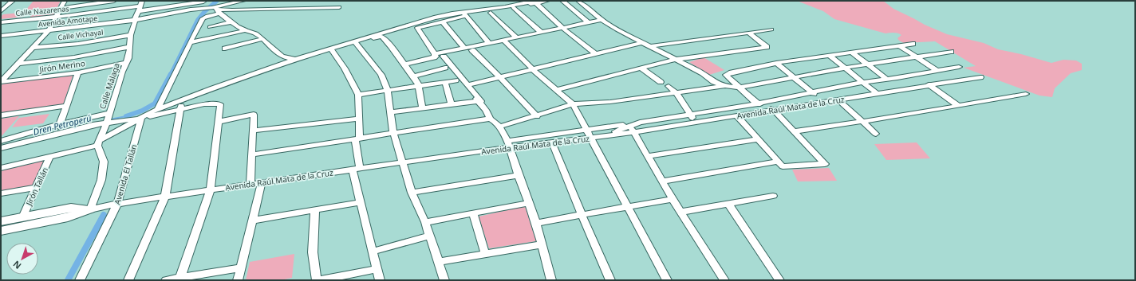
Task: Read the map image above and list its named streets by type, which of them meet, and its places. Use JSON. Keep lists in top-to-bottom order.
{
  "streets": {
    "main road": ["Avenida Raúl Mata de la Cruz"],
    "street": [
      "Calle Nazarenas",
      "Avenida Amotape",
      "Calle Vichayal",
      "Jirón Merino",
      "Calle Málaga",
      "Avenida El Tallán",
      "Jirón Tallán"
    ]
  },
  "crossings": [
    ["Calle Nazarenas", "Calle Málaga"],
    ["Avenida Amotape", "Calle Málaga"],
    ["Calle Vichayal", "Calle Málaga"],
    ["Jirón Merino", "Calle Málaga"],
    ["Avenida Raúl Mata de la Cruz", "Avenida El Tallán"],
    ["Avenida Raúl Mata de la Cruz", "Jirón Tallán"]
  ],
  "water": ["Dren Petroperú"],
  "north": "bottom left"
}
